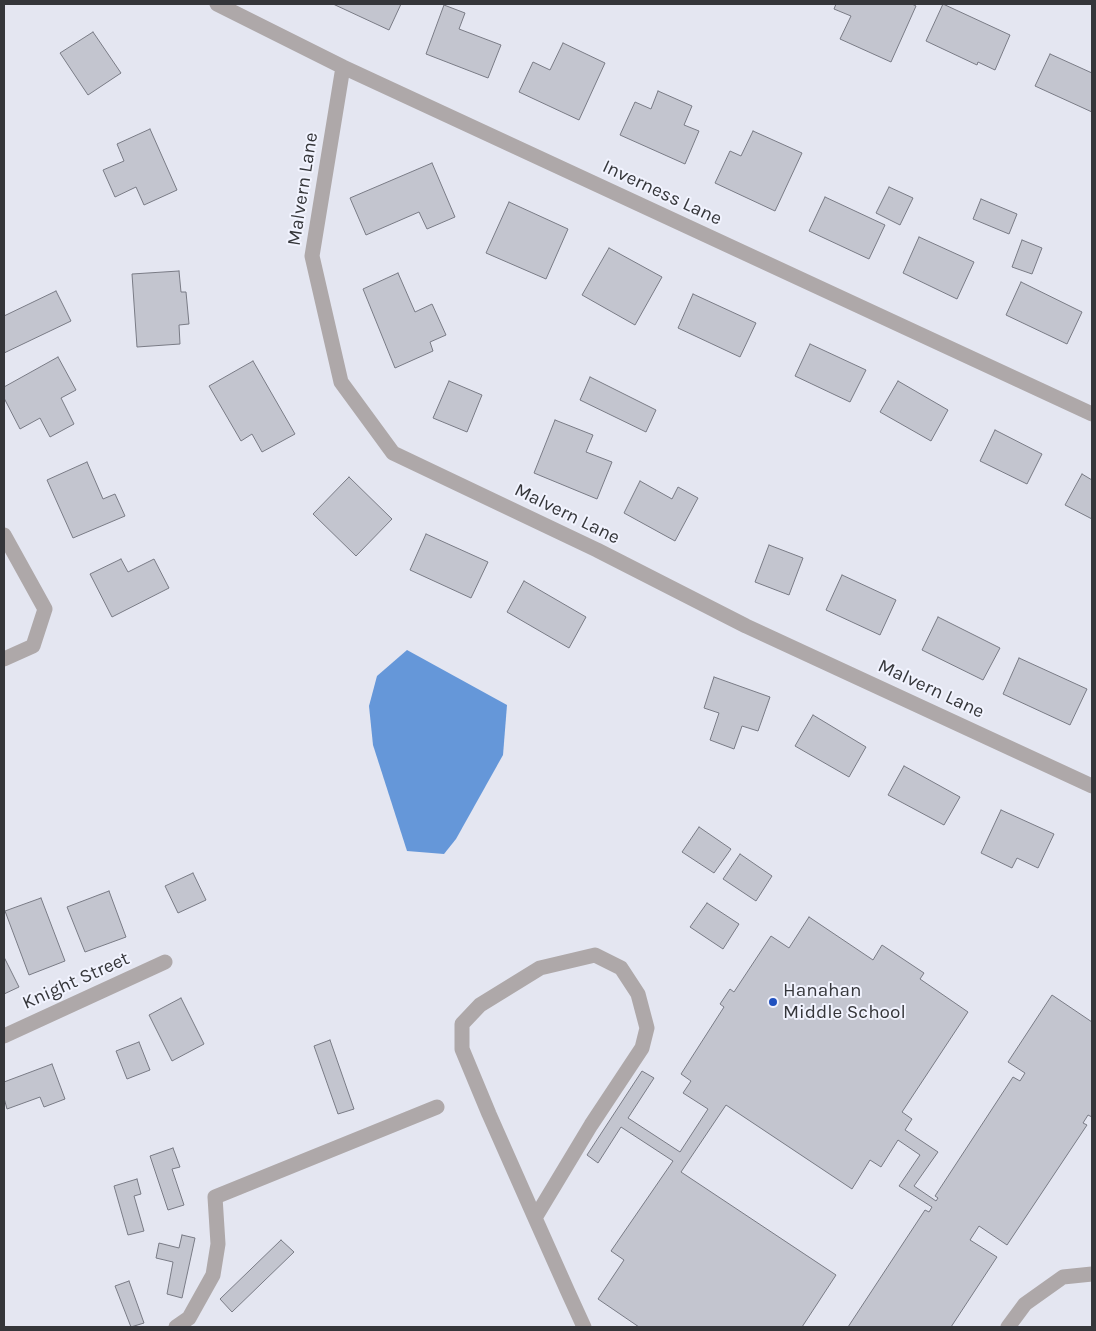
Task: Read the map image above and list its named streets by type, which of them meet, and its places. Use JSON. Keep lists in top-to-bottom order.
{
  "streets": {
    "street": ["Malvern Lane", "Inverness Lane", "Knight Street"]
  },
  "crossings": [
    ["Malvern Lane", "Inverness Lane"]
  ],
  "places": ["Hanahan Middle School"]
}
